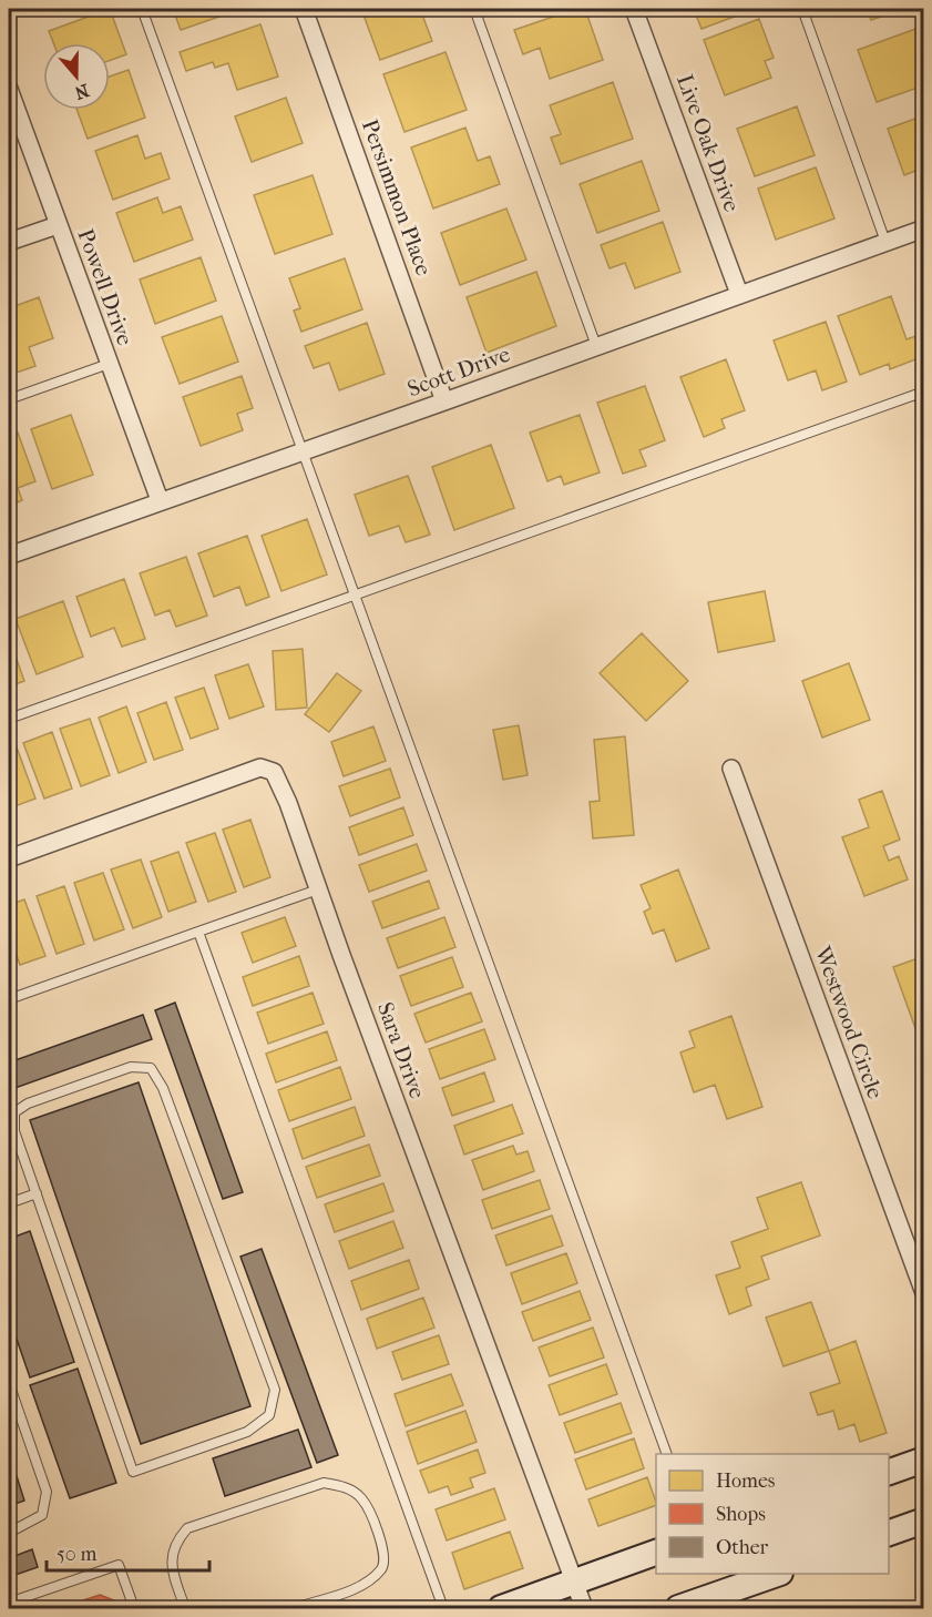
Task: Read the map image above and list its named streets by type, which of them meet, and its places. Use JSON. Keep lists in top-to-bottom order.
{
  "streets": {
    "street": [
      "Live Oak Drive",
      "Persimmon Place",
      "Powell Drive",
      "Scott Drive",
      "Westwood Circle",
      "Sara Drive"
    ]
  },
  "crossings": [
    ["Live Oak Drive", "Scott Drive"],
    ["Persimmon Place", "Scott Drive"],
    ["Powell Drive", "Scott Drive"]
  ],
  "legend": ["Homes", "Shops", "Other"],
  "scale_bar": "50 m",
  "north": "bottom"
}
